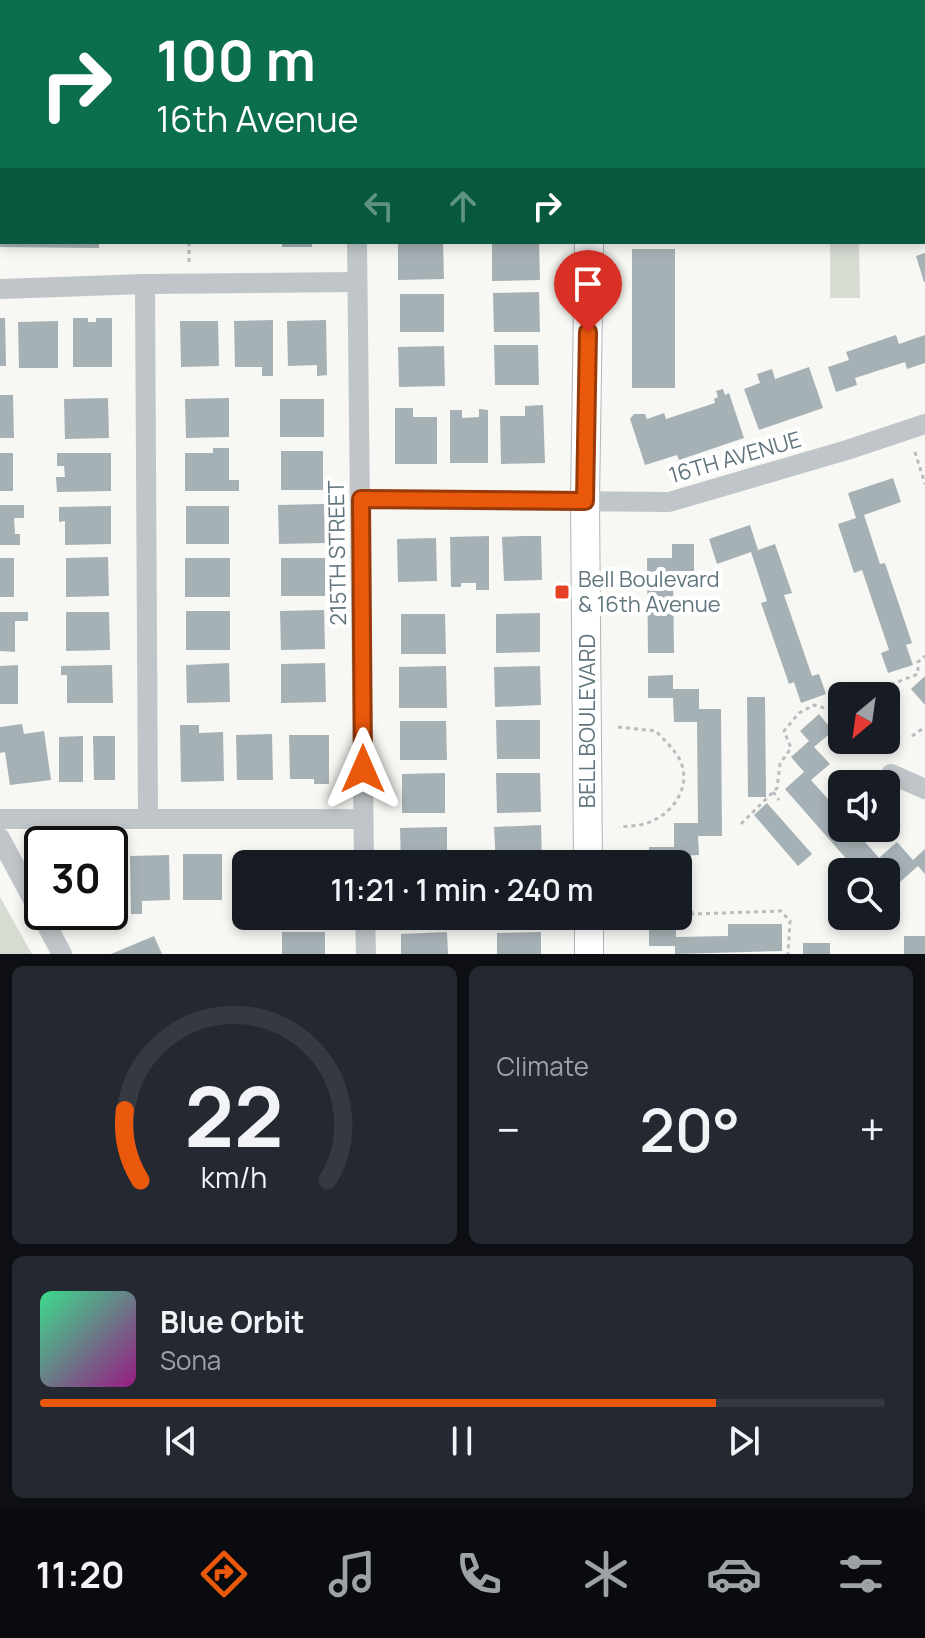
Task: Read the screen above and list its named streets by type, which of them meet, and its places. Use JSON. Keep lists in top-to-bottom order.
{
  "streets": {
    "street": ["16TH AVENUE", "215TH STREET", "BELL BOULEVARD"]
  },
  "crossings": [
    ["16TH AVENUE", "215TH STREET"],
    ["16TH AVENUE", "BELL BOULEVARD"]
  ],
  "places": {
    "transit": ["Bell Boulevard & 16th Avenue"]
  },
  "north": "bottom left",
  "page": {
    "turn": ["100 m", "16th Avenue"],
    "limit": "30",
    "trip": "11:21 · 1 min · 240 m",
    "tile": "Climate",
    "heat": ["−", "20°", "+"],
    "song": ["Blue Orbit", "Sona"],
    "tabs": "11:20",
    "gauge": ["22", "km/h"]
  }
}
